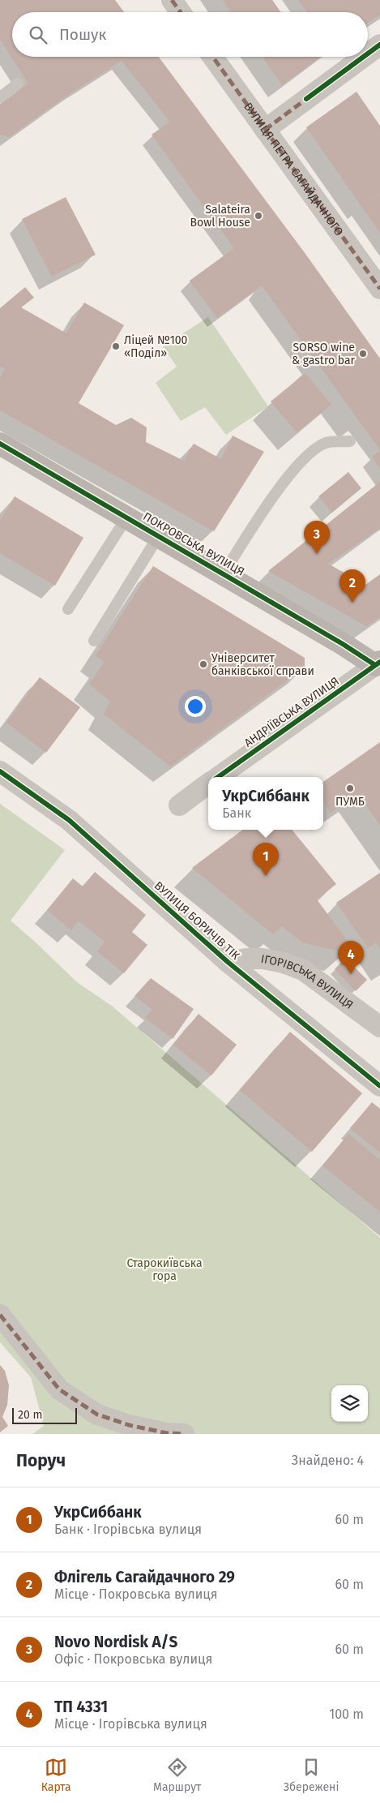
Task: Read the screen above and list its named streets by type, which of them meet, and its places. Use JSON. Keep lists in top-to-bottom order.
{
  "streets": {
    "street": [
      "ВУЛИЦЯ ПЕТРА САГАЙДАЧНОГО",
      "ПОКРОВСЬКА ВУЛИЦЯ",
      "АНДРІЇВСЬКА ВУЛИЦЯ",
      "ВУЛИЦЯ БОРИЧІВ ТІК",
      "ІГОРІВСЬКА ВУЛИЦЯ"
    ]
  },
  "crossings": [
    ["ПОКРОВСЬКА ВУЛИЦЯ", "АНДРІЇВСЬКА ВУЛИЦЯ"],
    ["ВУЛИЦЯ БОРИЧІВ ТІК", "ІГОРІВСЬКА ВУЛИЦЯ"]
  ],
  "parks": ["Старокиївська гора"],
  "places": [
    "Salateira Bowl House",
    "Ліцей №100 «Поділ»",
    "SORSO wine & gastro bar",
    "Університет банківської справи",
    "ПУМБ"
  ],
  "scale_bar": "20 m",
  "page": {
    "search": "Пошук",
    "pins": [
      "3",
      "2",
      "1",
      "4"
    ],
    "popup": ["УкрСиббанк", "Банк"],
    "scale": "20 m",
    "heading": ["Поруч", "Знайдено: 4"],
    "list": [
      {
        "mark": "1",
        "name": "УкрСиббанк",
        "note": "Банк · Ігорівська вулиця",
        "value": "60 m"
      },
      {
        "mark": "2",
        "name": "Флігель Сагайдачного 29",
        "note": "Місце · Покровська вулиця",
        "value": "60 m"
      },
      {
        "mark": "3",
        "name": "Novo Nordisk A/S",
        "note": "Офіс · Покровська вулиця",
        "value": "60 m"
      },
      {
        "mark": "4",
        "name": "ТП 4331",
        "note": "Місце · Ігорівська вулиця",
        "value": "100 m"
      }
    ],
    "nav": ["Карта", "Маршрут", "Збережені"]
  }
}
